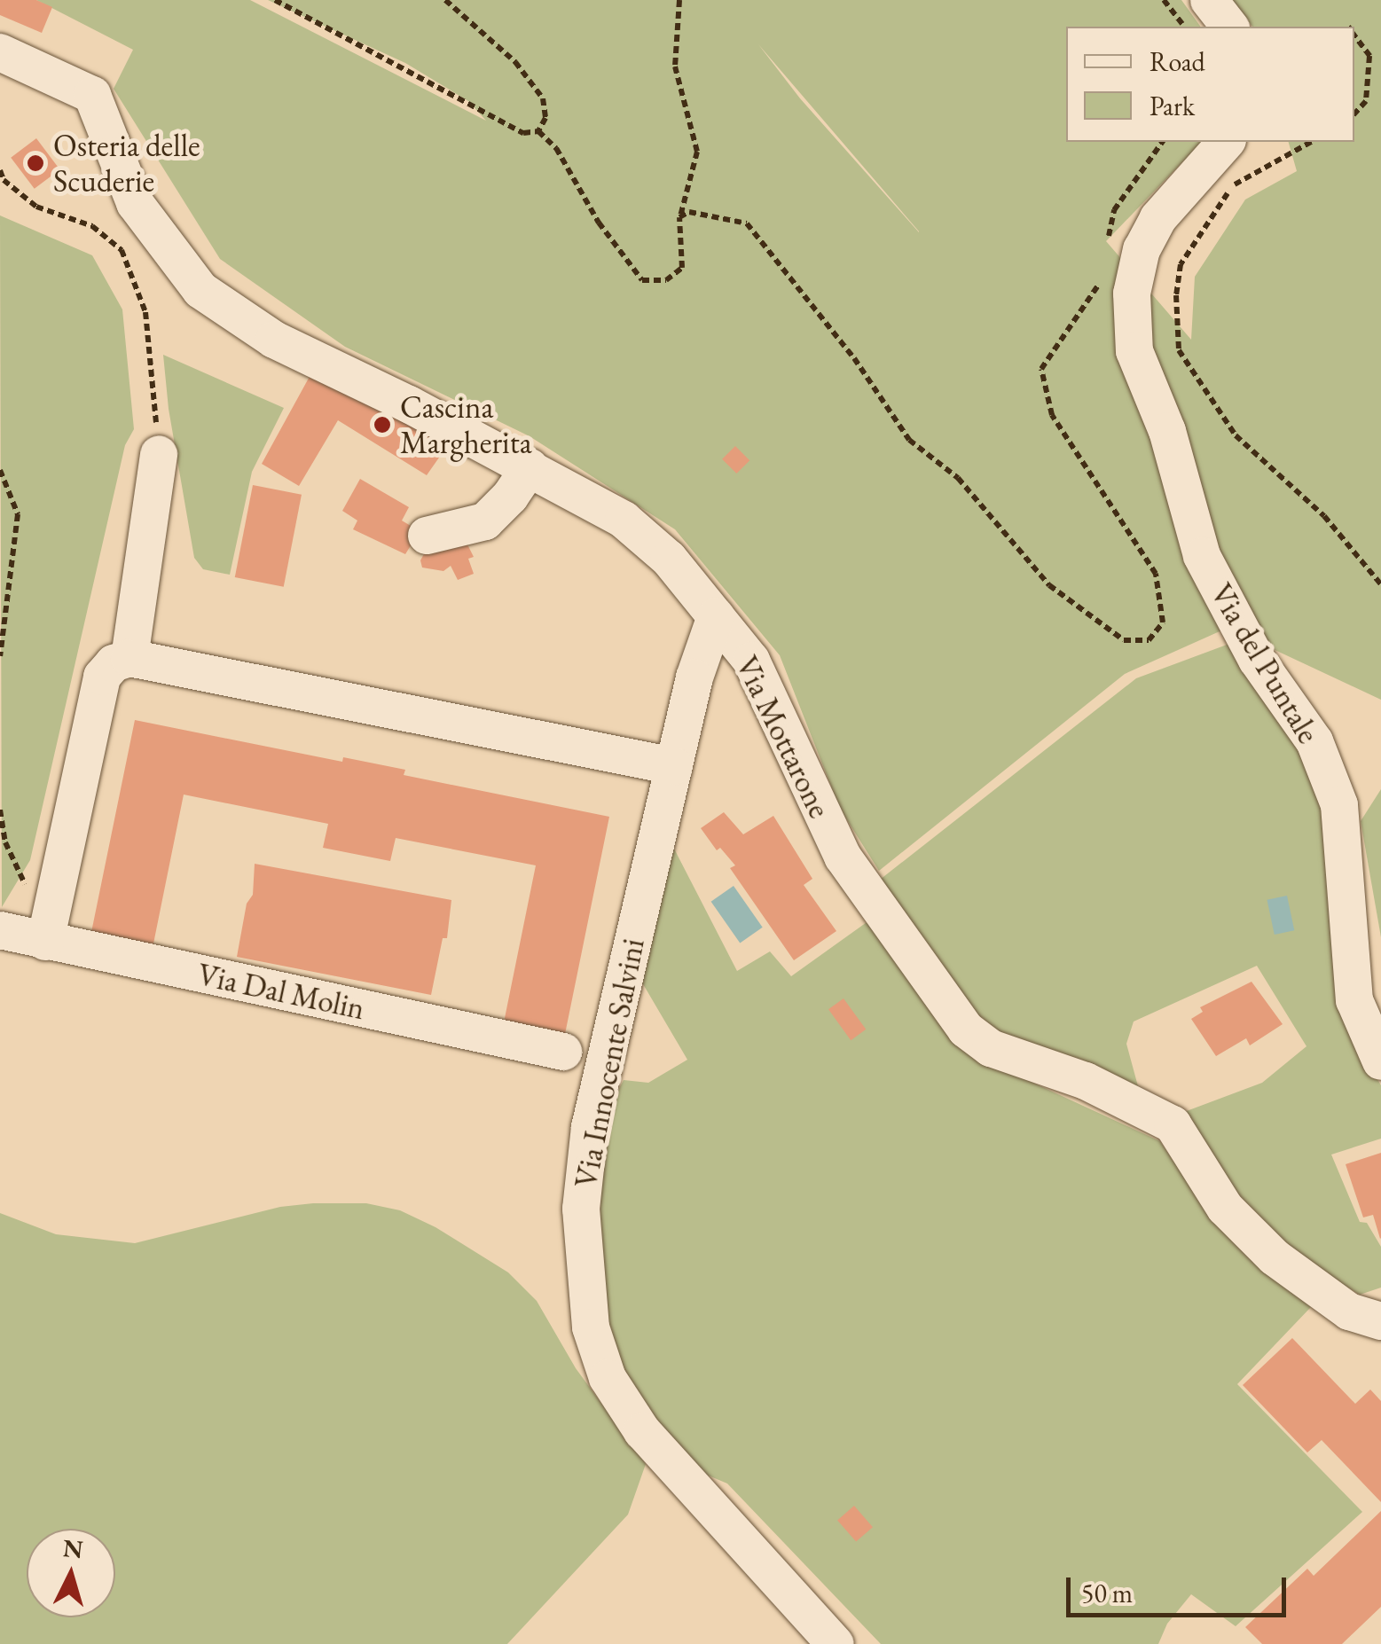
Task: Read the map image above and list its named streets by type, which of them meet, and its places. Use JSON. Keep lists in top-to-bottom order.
{
  "streets": {
    "street": [
      "Via del Puntale",
      "Via Mottarone",
      "Via Dal Molin",
      "Via Innocente Salvini"
    ]
  },
  "crossings": [
    ["Via Mottarone", "Via Innocente Salvini"]
  ],
  "places": ["Osteria delle Scuderie", "Cascina Margherita"],
  "legend": ["Road", "Park"],
  "scale_bar": "50 m",
  "north": "top"
}
